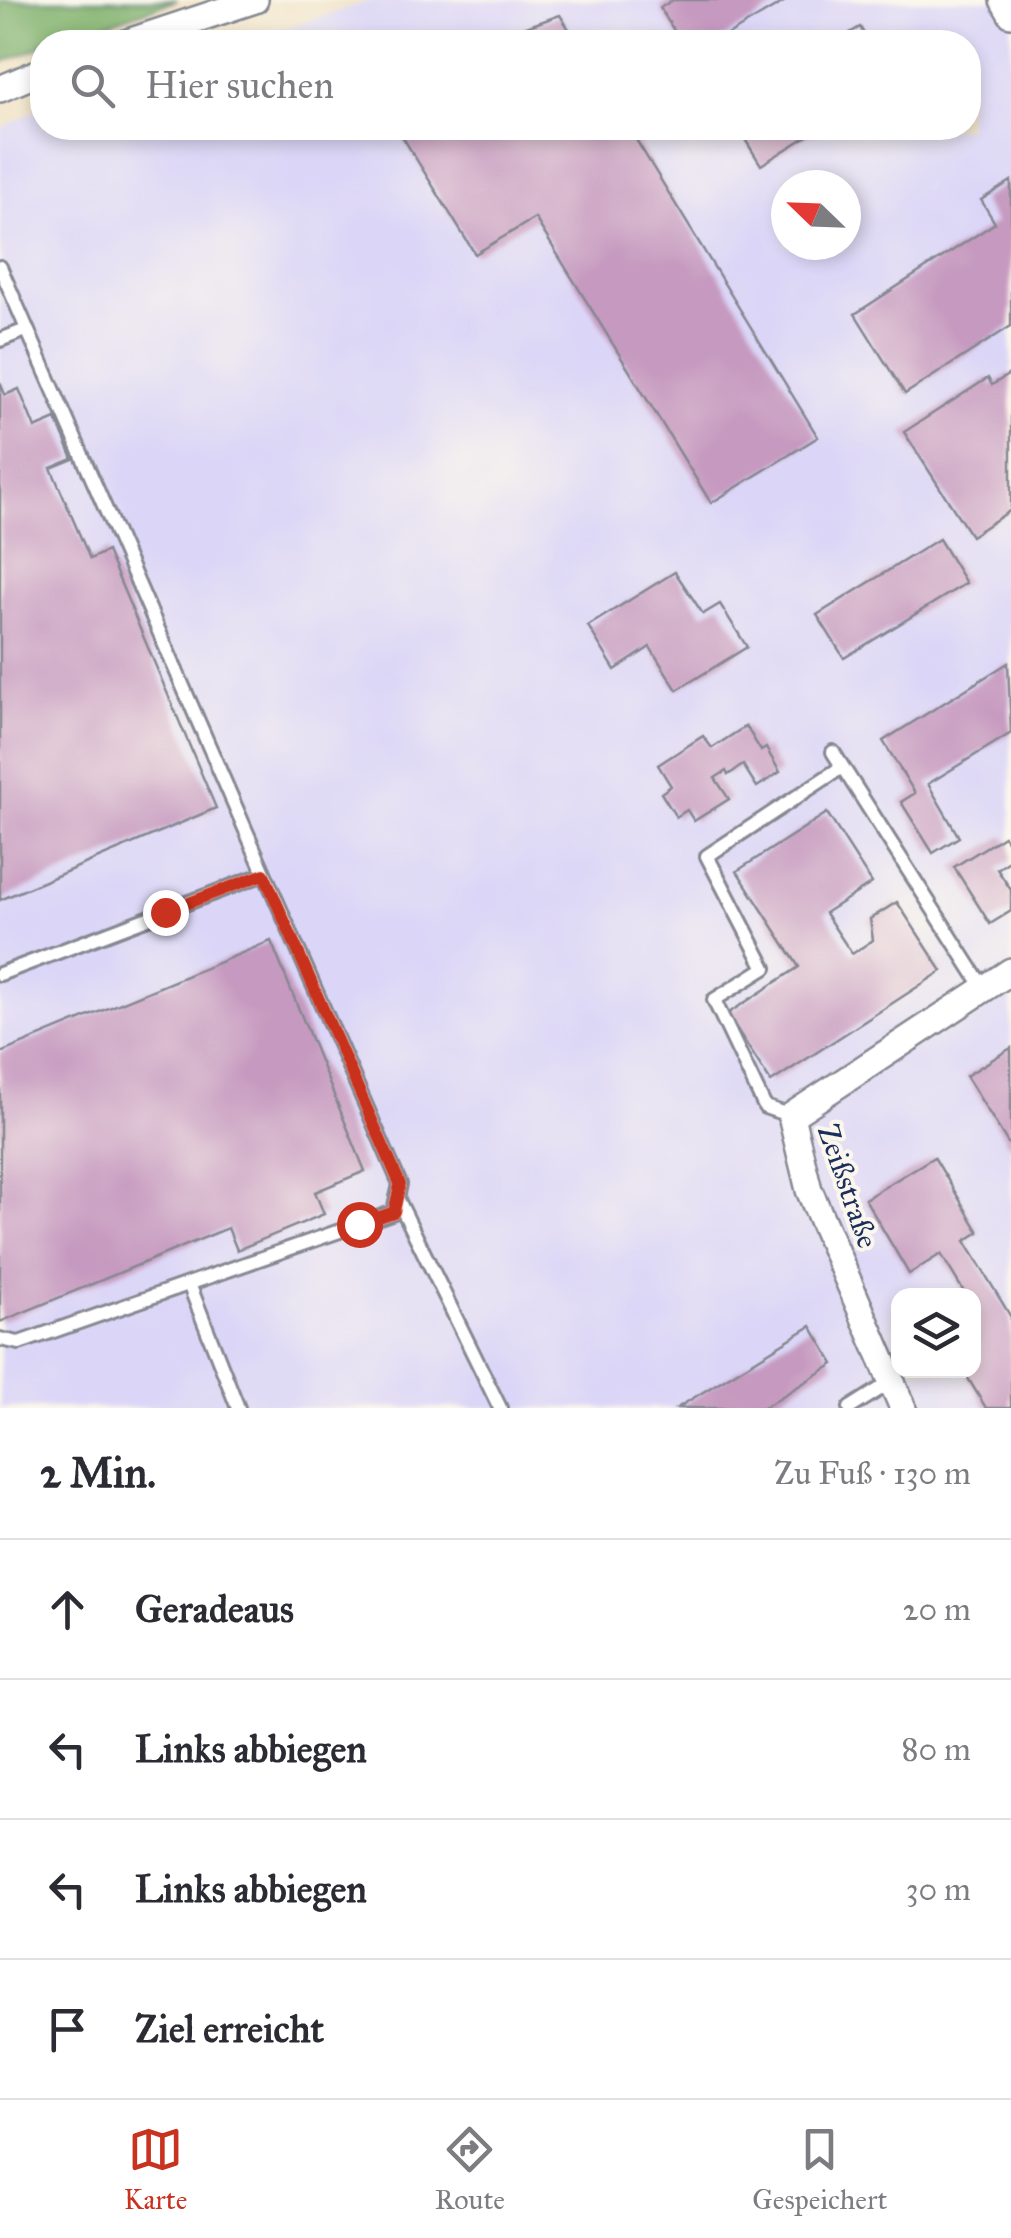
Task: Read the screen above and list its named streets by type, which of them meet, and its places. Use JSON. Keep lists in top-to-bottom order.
{
  "streets": {
    "street": ["Zeißstraße"]
  },
  "north": "top left",
  "page": {
    "search": "Hier suchen",
    "heading": ["2 Min.", "Zu Fuß · 130 m"],
    "list": [
      ["Geradeaus", "20 m"],
      ["Links abbiegen", "80 m"],
      ["Links abbiegen", "30 m"],
      "Ziel erreicht"
    ],
    "nav": ["Karte", "Route", "Gespeichert"]
  }
}
